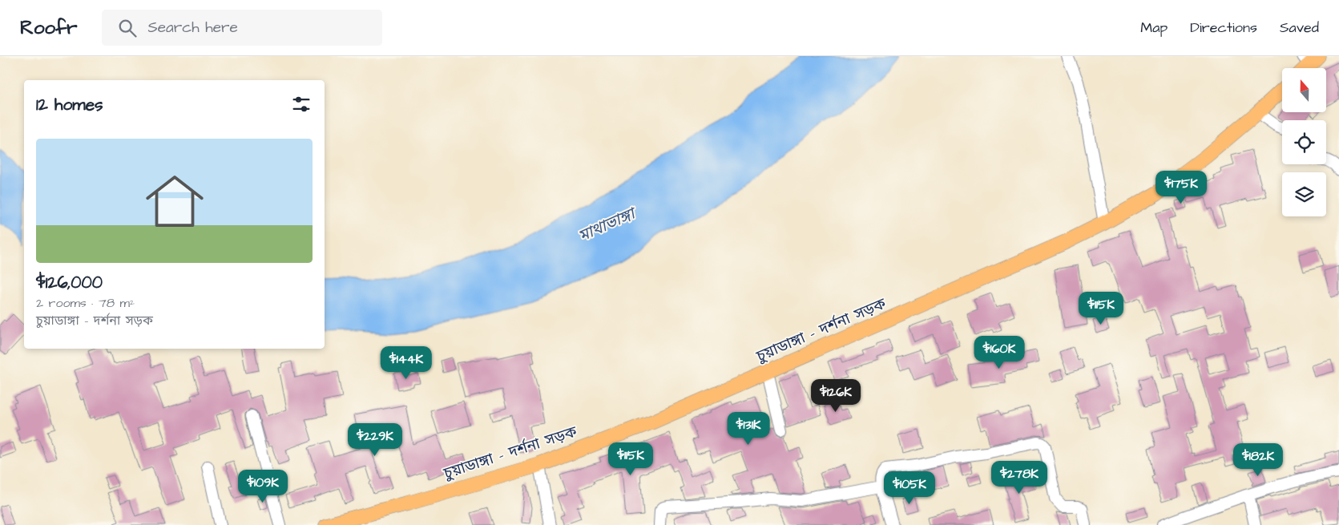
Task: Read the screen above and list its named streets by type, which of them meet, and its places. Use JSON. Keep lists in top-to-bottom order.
{
  "streets": {
    "main road": ["চুয়াডাঙ্গা - দর্শনা সড়ক"]
  },
  "water": ["মাথাভাঙ্গা"],
  "north": "top",
  "page": {
    "header": "Roofr",
    "search": "Search here",
    "nav": ["Map", "Directions", "Saved"],
    "heading": "12 homes",
    "list": [
      {
        "name": "$126,000",
        "note": "2 rooms · 78 m² · চুয়াডাঙ্গা - দর্শনা সড়ক"
      }
    ],
    "price": [
      "$175K",
      "$115K",
      "$160K",
      "$144K",
      "$126K",
      "$131K",
      "$229K",
      "$115K",
      "$182K",
      "$278K",
      "$109K",
      "$105K"
    ]
  }
}
